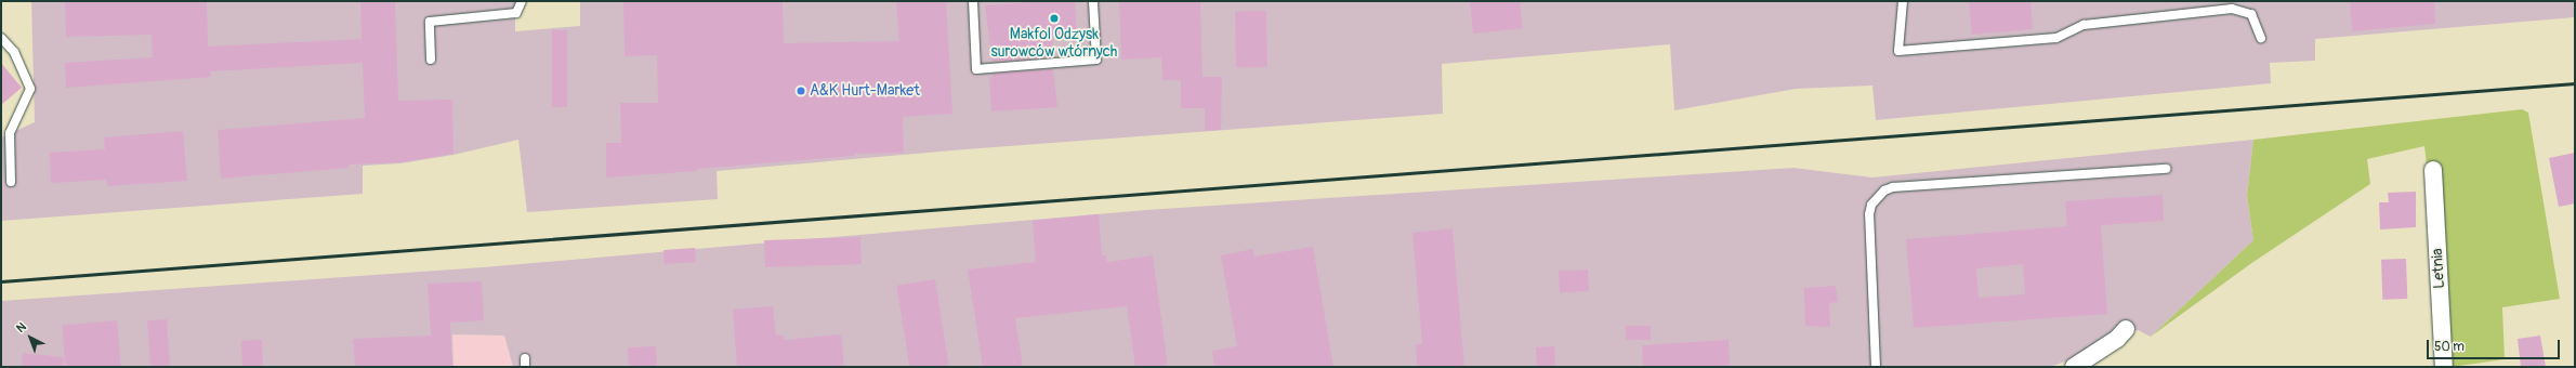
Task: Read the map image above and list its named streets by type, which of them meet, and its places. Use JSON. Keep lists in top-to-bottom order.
{
  "streets": {
    "street": ["Letnia"]
  },
  "places": ["Makfol Odzysk surowców wtórnych", "A&K Hurt-Market"],
  "scale_bar": "50 m",
  "north": "top left"
}
